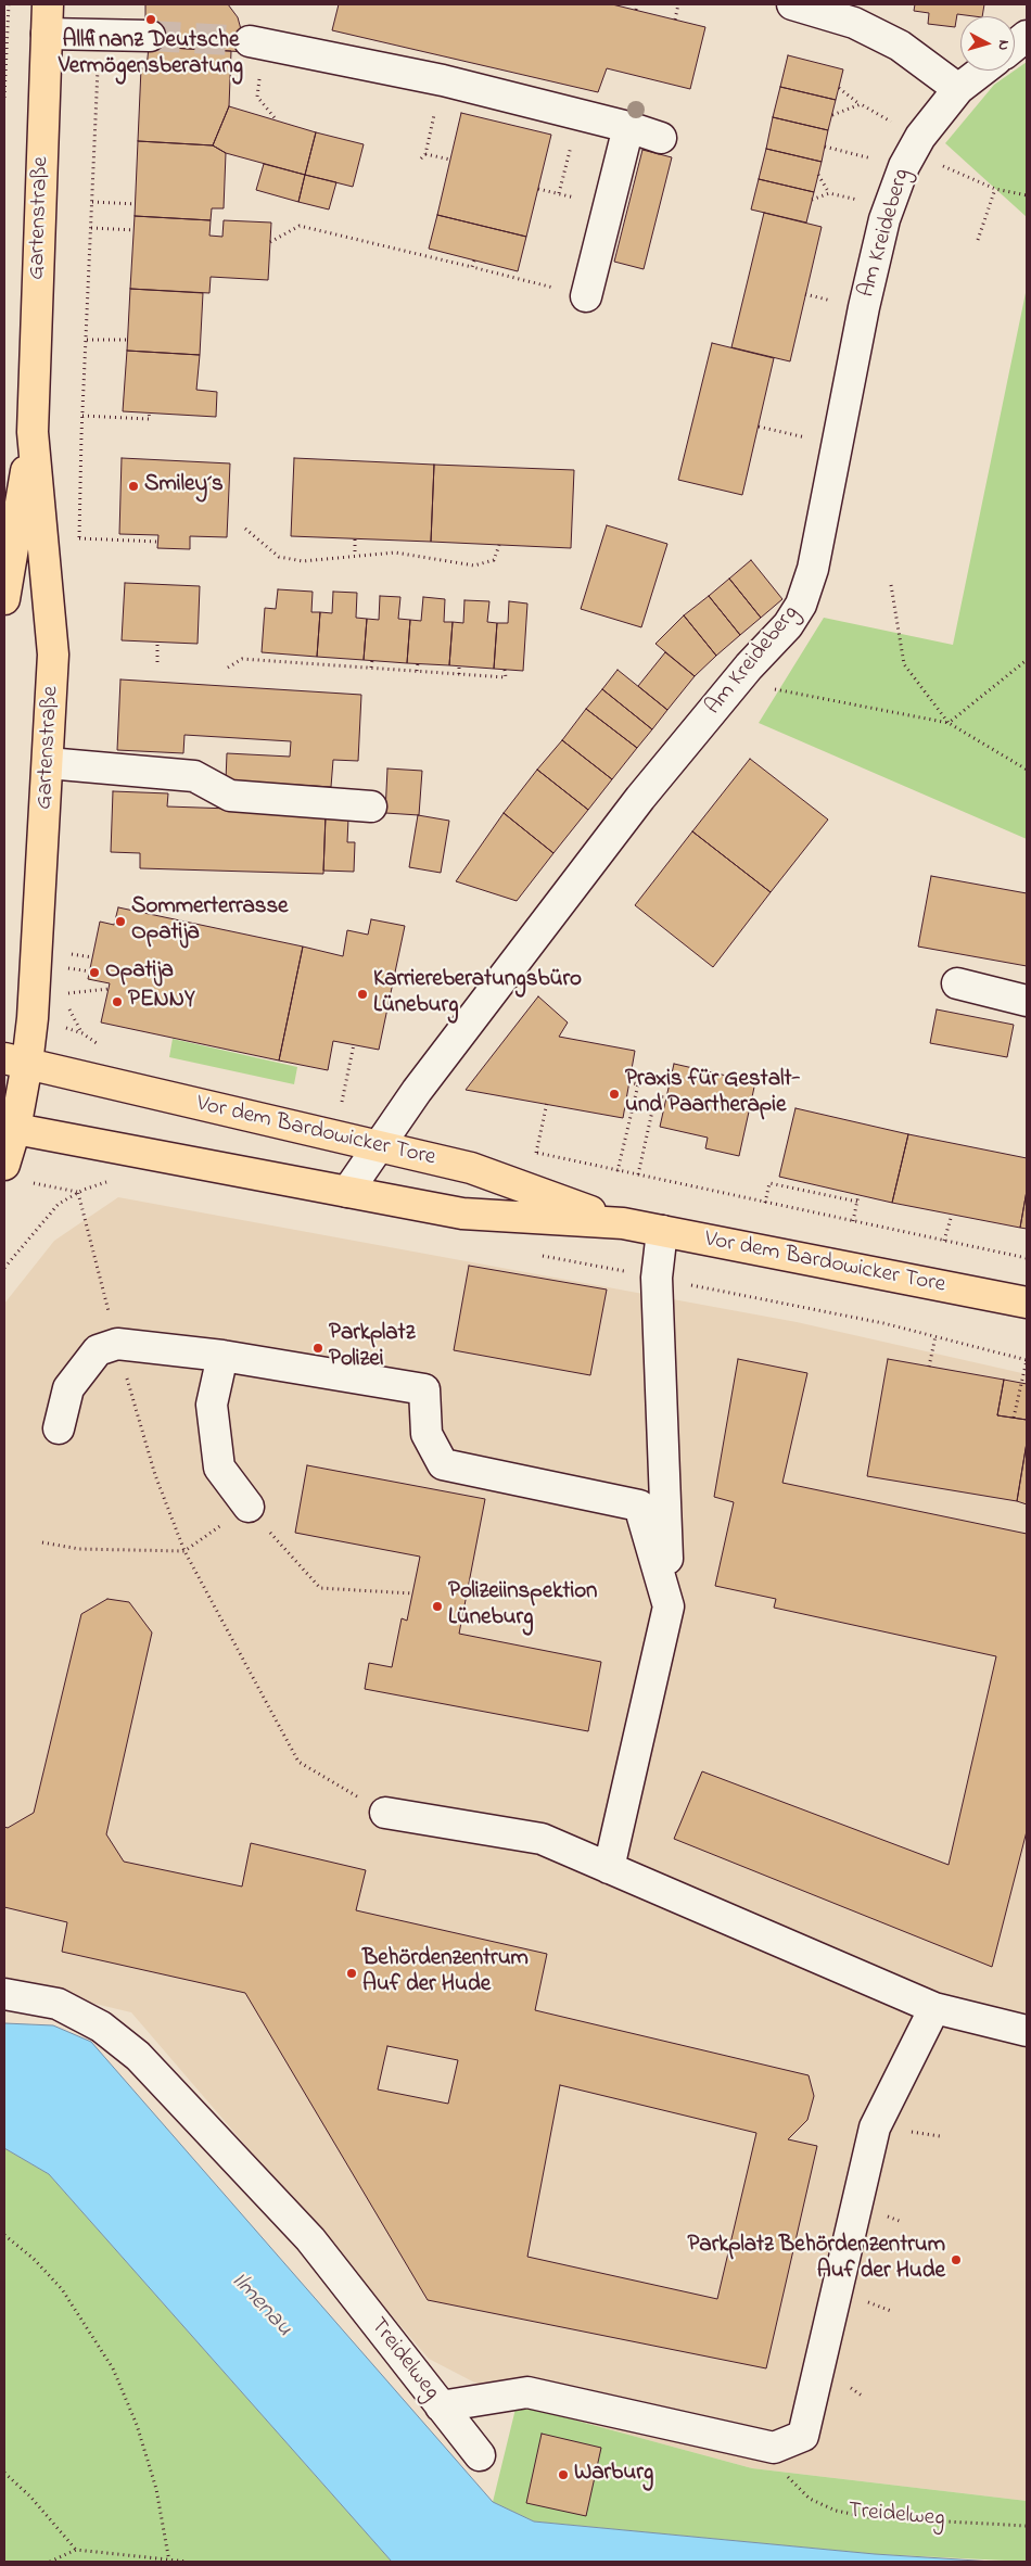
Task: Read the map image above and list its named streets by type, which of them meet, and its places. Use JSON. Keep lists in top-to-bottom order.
{
  "streets": {
    "main road": ["Gartenstraße", "Vor dem Bardowicker Tore"],
    "street": ["Am Kreideberg", "Treidelweg"]
  },
  "crossings": [
    ["Gartenstraße", "Vor dem Bardowicker Tore"],
    ["Am Kreideberg", "Vor dem Bardowicker Tore"]
  ],
  "water": ["Ilmenau"],
  "places": [
    "Allfinanz Deutsche Vermögensberatung",
    "Smiley´s",
    "Sommerterrasse Opatija",
    "Opatija",
    "Karriereberatungsbüro Lüneburg",
    "PENNY",
    "Praxis für Gestalt- und Paartherapie",
    "Parkplatz Polizei",
    "Polizeiinspektion Lüneburg",
    "Behördenzentrum Auf der Hude",
    "Parkplatz Behördenzentrum Auf der Hude",
    "Warburg"
  ],
  "north": "right"
}
